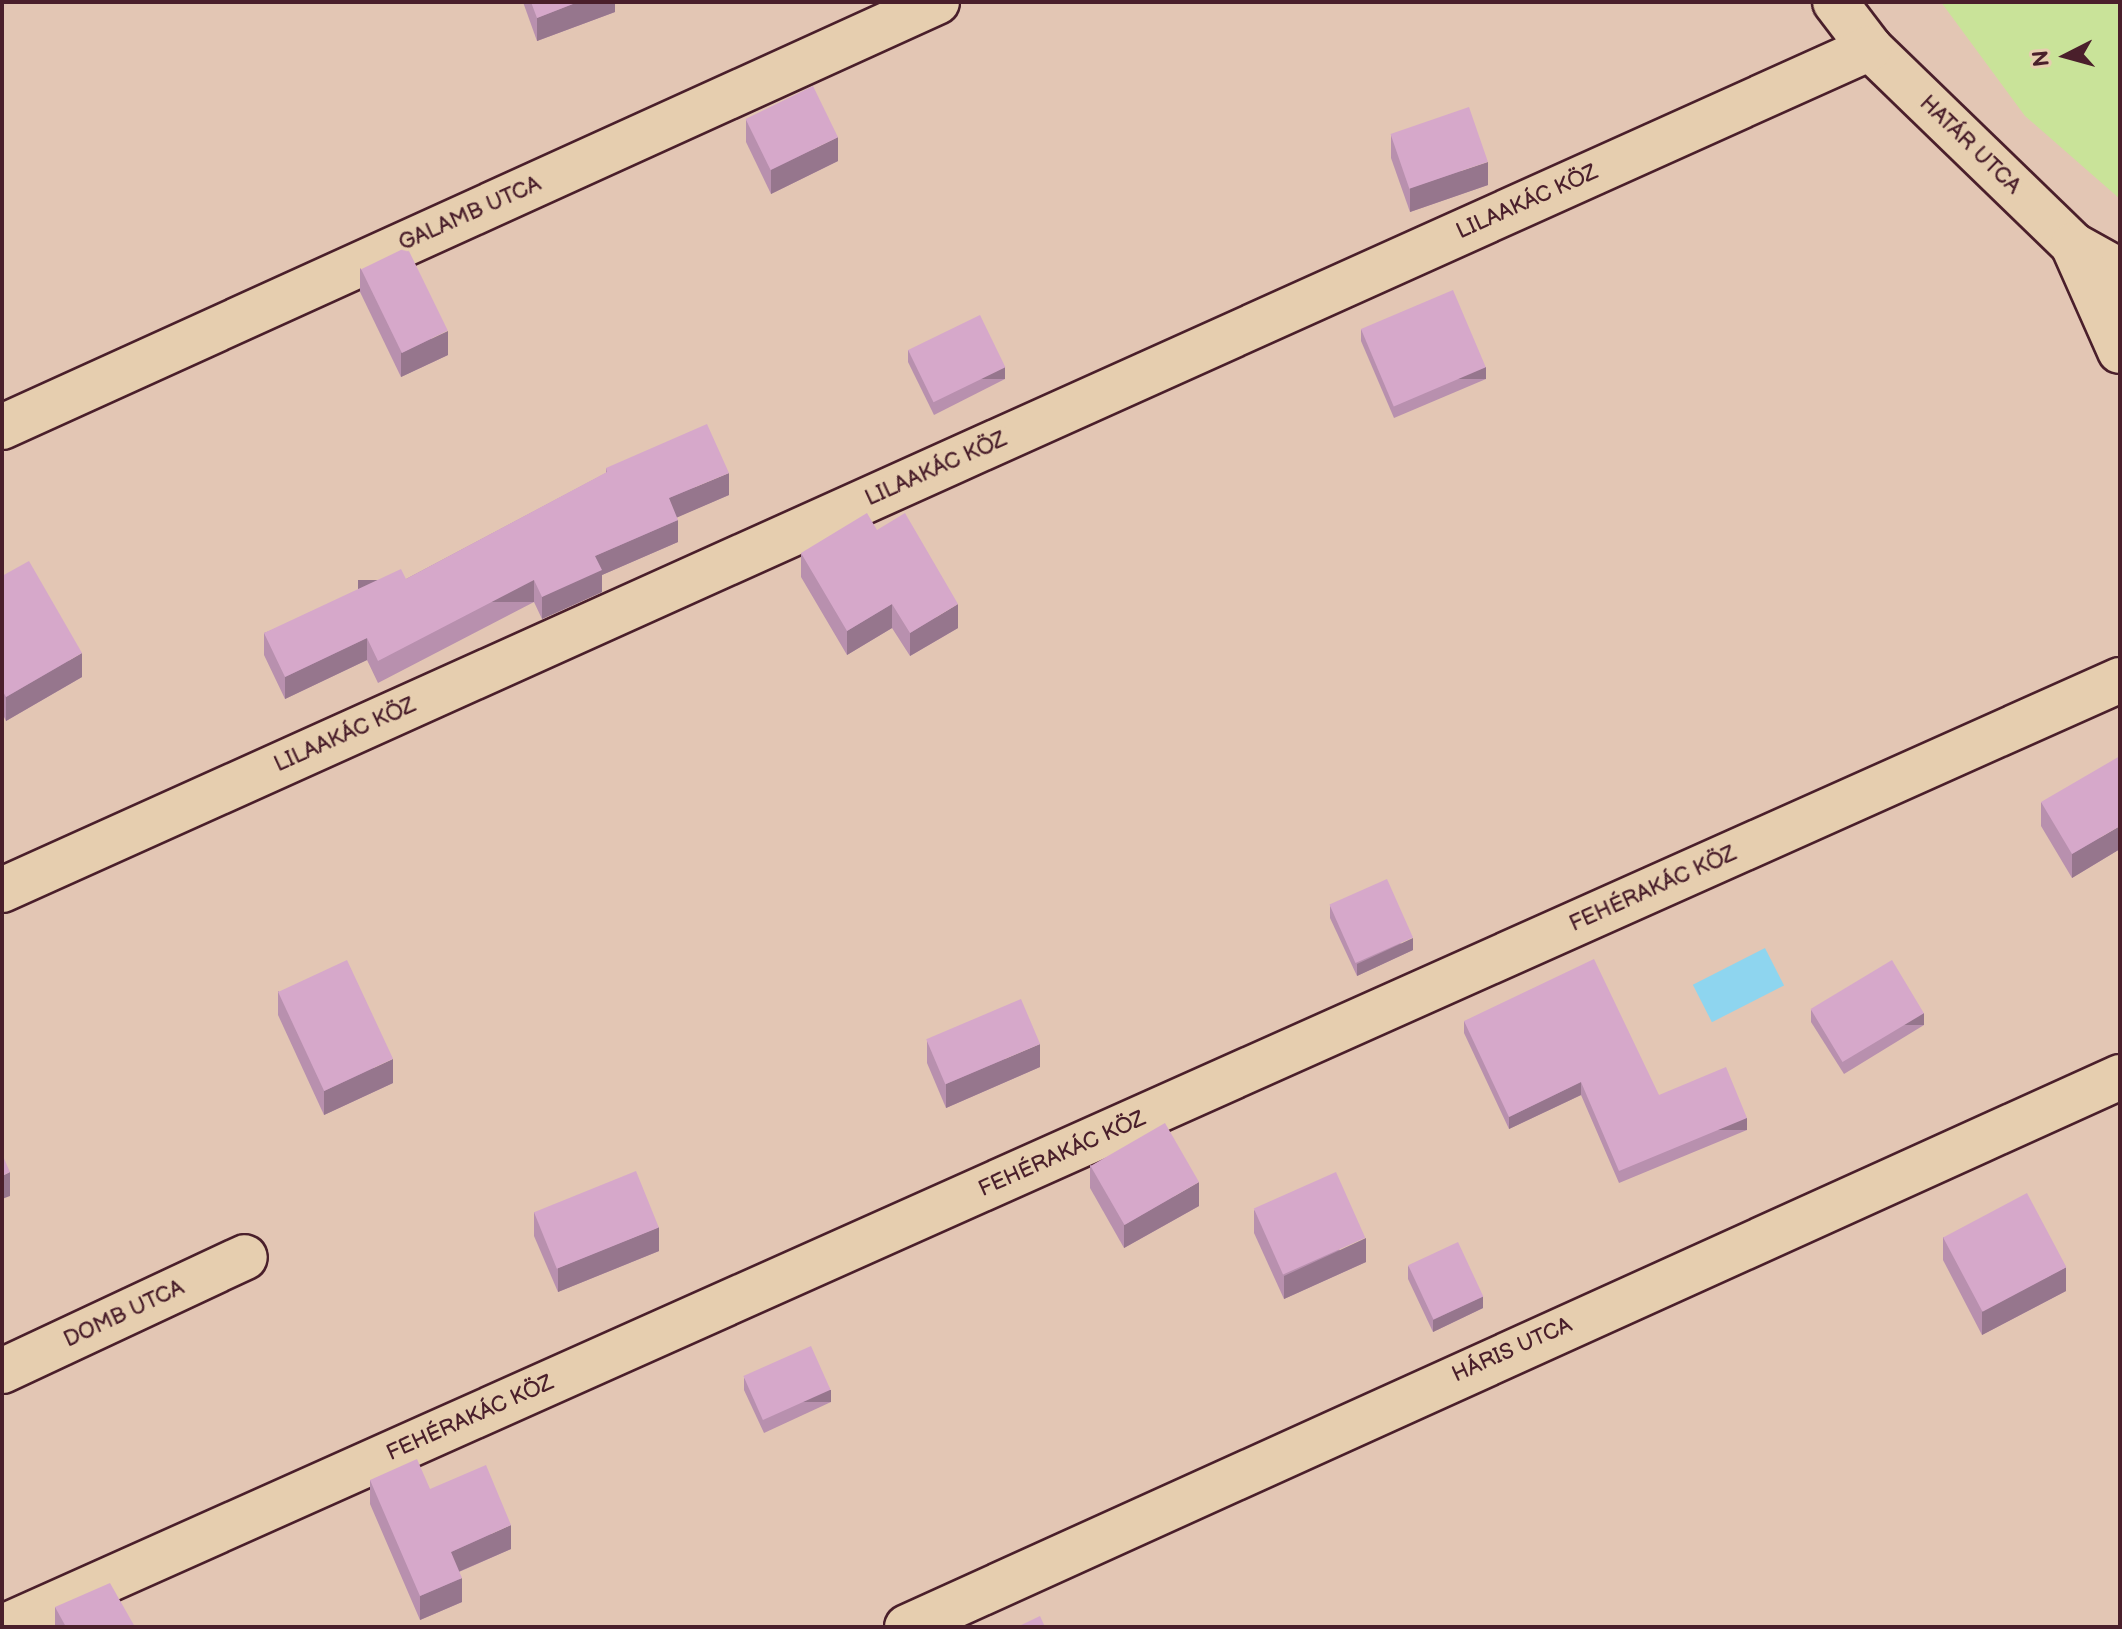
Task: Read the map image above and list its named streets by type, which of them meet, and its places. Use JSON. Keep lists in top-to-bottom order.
{
  "streets": {
    "street": [
      "HATÁR UTCA",
      "LILAAKÁC KÖZ",
      "GALAMB UTCA",
      "FEHÉRAKÁC KÖZ",
      "DOMB UTCA",
      "HÁRIS UTCA"
    ]
  },
  "crossings": [
    ["HATÁR UTCA", "LILAAKÁC KÖZ"]
  ],
  "north": "left"
}
